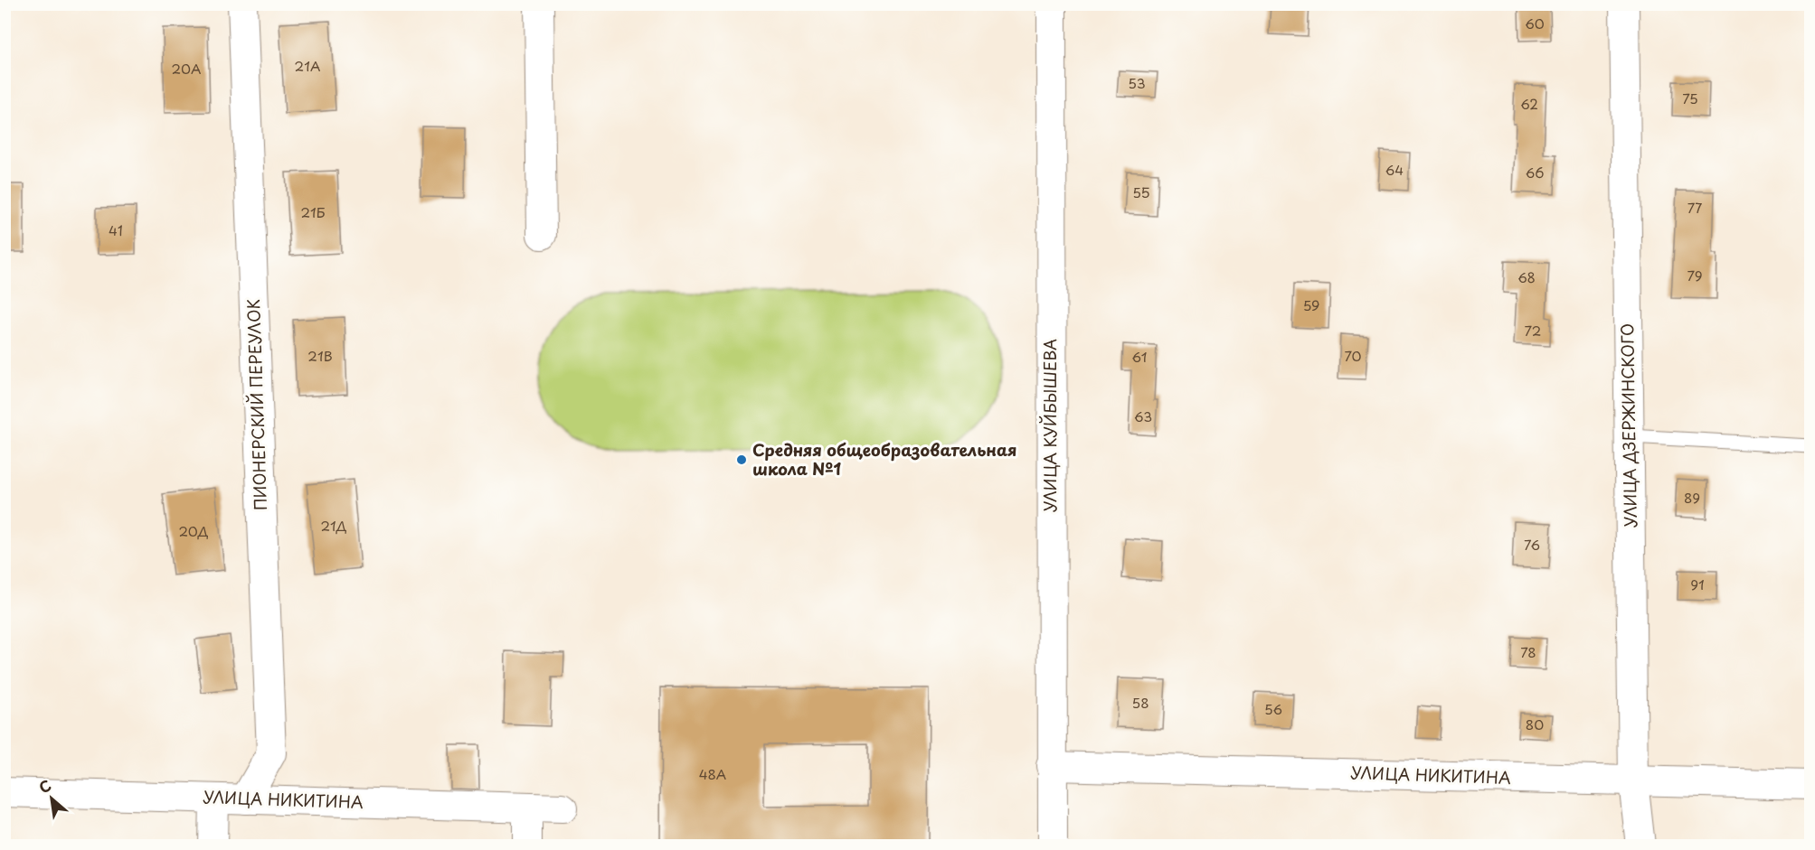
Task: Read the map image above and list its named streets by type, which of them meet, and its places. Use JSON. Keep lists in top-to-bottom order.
{
  "streets": {
    "street": [
      "ПИОНЕРСКИЙ ПЕРЕУЛОК",
      "УЛИЦА КУЙБЫШЕВА",
      "УЛИЦА ДЗЕРЖИНСКОГО",
      "УЛИЦА НИКИТИНА"
    ]
  },
  "crossings": [
    ["ПИОНЕРСКИЙ ПЕРЕУЛОК", "УЛИЦА НИКИТИНА"],
    ["УЛИЦА КУЙБЫШЕВА", "УЛИЦА НИКИТИНА"],
    ["УЛИЦА ДЗЕРЖИНСКОГО", "УЛИЦА НИКИТИНА"]
  ],
  "places": ["Средняя общеобразовательная школа №1"],
  "house_numbers": [
    "60",
    "21А",
    "20А",
    "53",
    "75",
    "62",
    "64",
    "66",
    "55",
    "77",
    "21Б",
    "41",
    "79",
    "68",
    "59",
    "72",
    "21В",
    "70",
    "61",
    "63",
    "89",
    "21Д",
    "20Д",
    "76",
    "91",
    "78",
    "58",
    "56",
    "80",
    "48А"
  ],
  "north": "top left"
}
